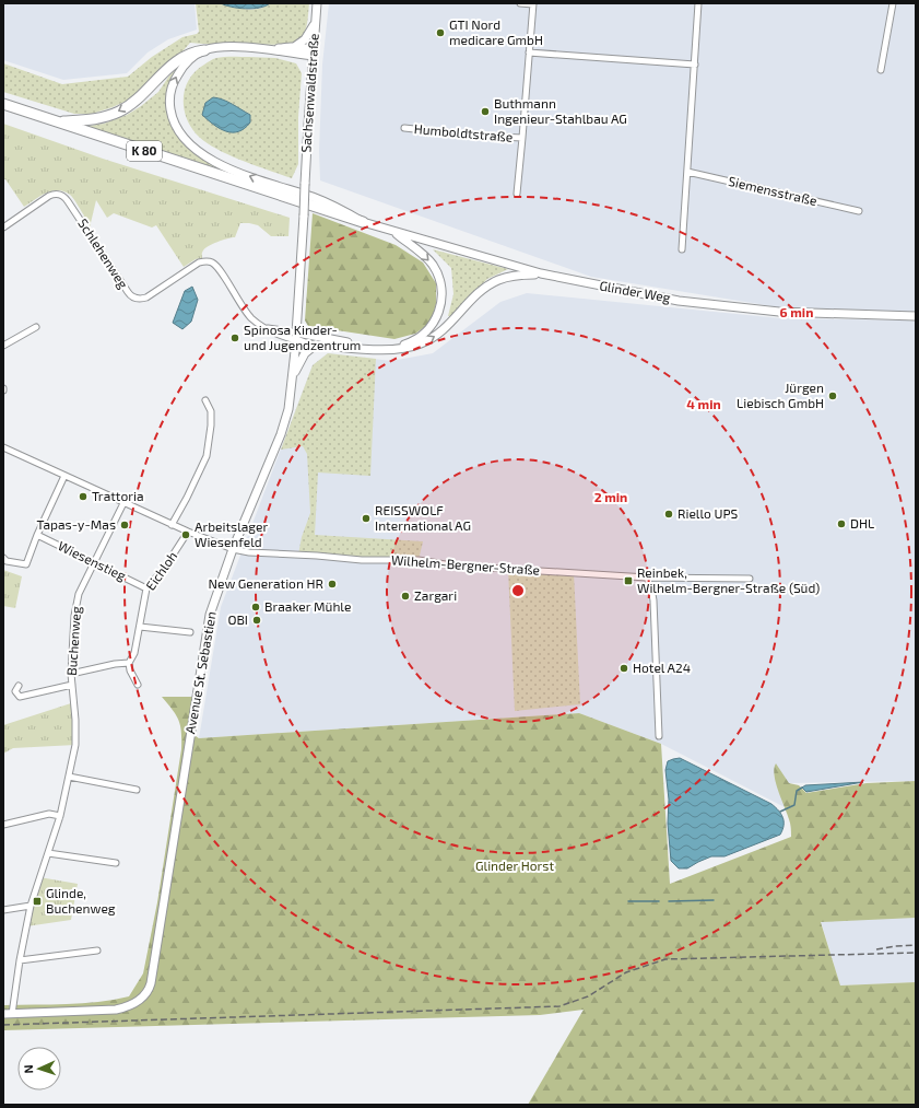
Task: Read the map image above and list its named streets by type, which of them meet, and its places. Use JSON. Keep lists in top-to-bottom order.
{
  "streets": {
    "highway": ["K 80"],
    "main road": ["Sachsenwaldstraße", "Glinder Weg", "Avenue St. Sebastien"],
    "street": [
      "Humboldtstraße",
      "Siemensstraße",
      "Schlehenweg",
      "Wiesenstieg",
      "Wilhelm-Bergner-Straße",
      "Eichloh",
      "Buchenweg"
    ]
  },
  "crossings": [
    ["Sachsenwaldstraße", "Avenue St. Sebastien"],
    ["K 80", "Glinder Weg"],
    ["Schlehenweg", "Avenue St. Sebastien"],
    ["Wiesenstieg", "Eichloh"],
    ["Wiesenstieg", "Buchenweg"],
    ["Wilhelm-Bergner-Straße", "Eichloh"],
    ["Wilhelm-Bergner-Straße", "Buchenweg"],
    ["Wilhelm-Bergner-Straße", "Avenue St. Sebastien"],
    ["Buchenweg", "Avenue St. Sebastien"]
  ],
  "parks": ["Glinder Horst"],
  "places": {
    "other": [
      "GTI Nord medicare GmbH",
      "Buthmann Ingenieur-Stahlbau AG",
      "Spinosa Kinder- und Jugendzentrum",
      "Jürgen Liebisch GmbH",
      "Trattoria",
      "Riello UPS",
      "REISSWOLF International AG",
      "DHL",
      "Tapas-y-Mas",
      "Arbeitslager Wiesenfeld",
      "New Generation HR",
      "Zargari",
      "Braaker Mühle",
      "OBI",
      "Hotel A24"
    ],
    "transit": ["Reinbek, Wilhelm-Bergner-Straße (Süd)", "Glinde, Buchenweg"]
  },
  "north": "left",
  "rings": ["6 min", "4 min", "2 min"]
}
